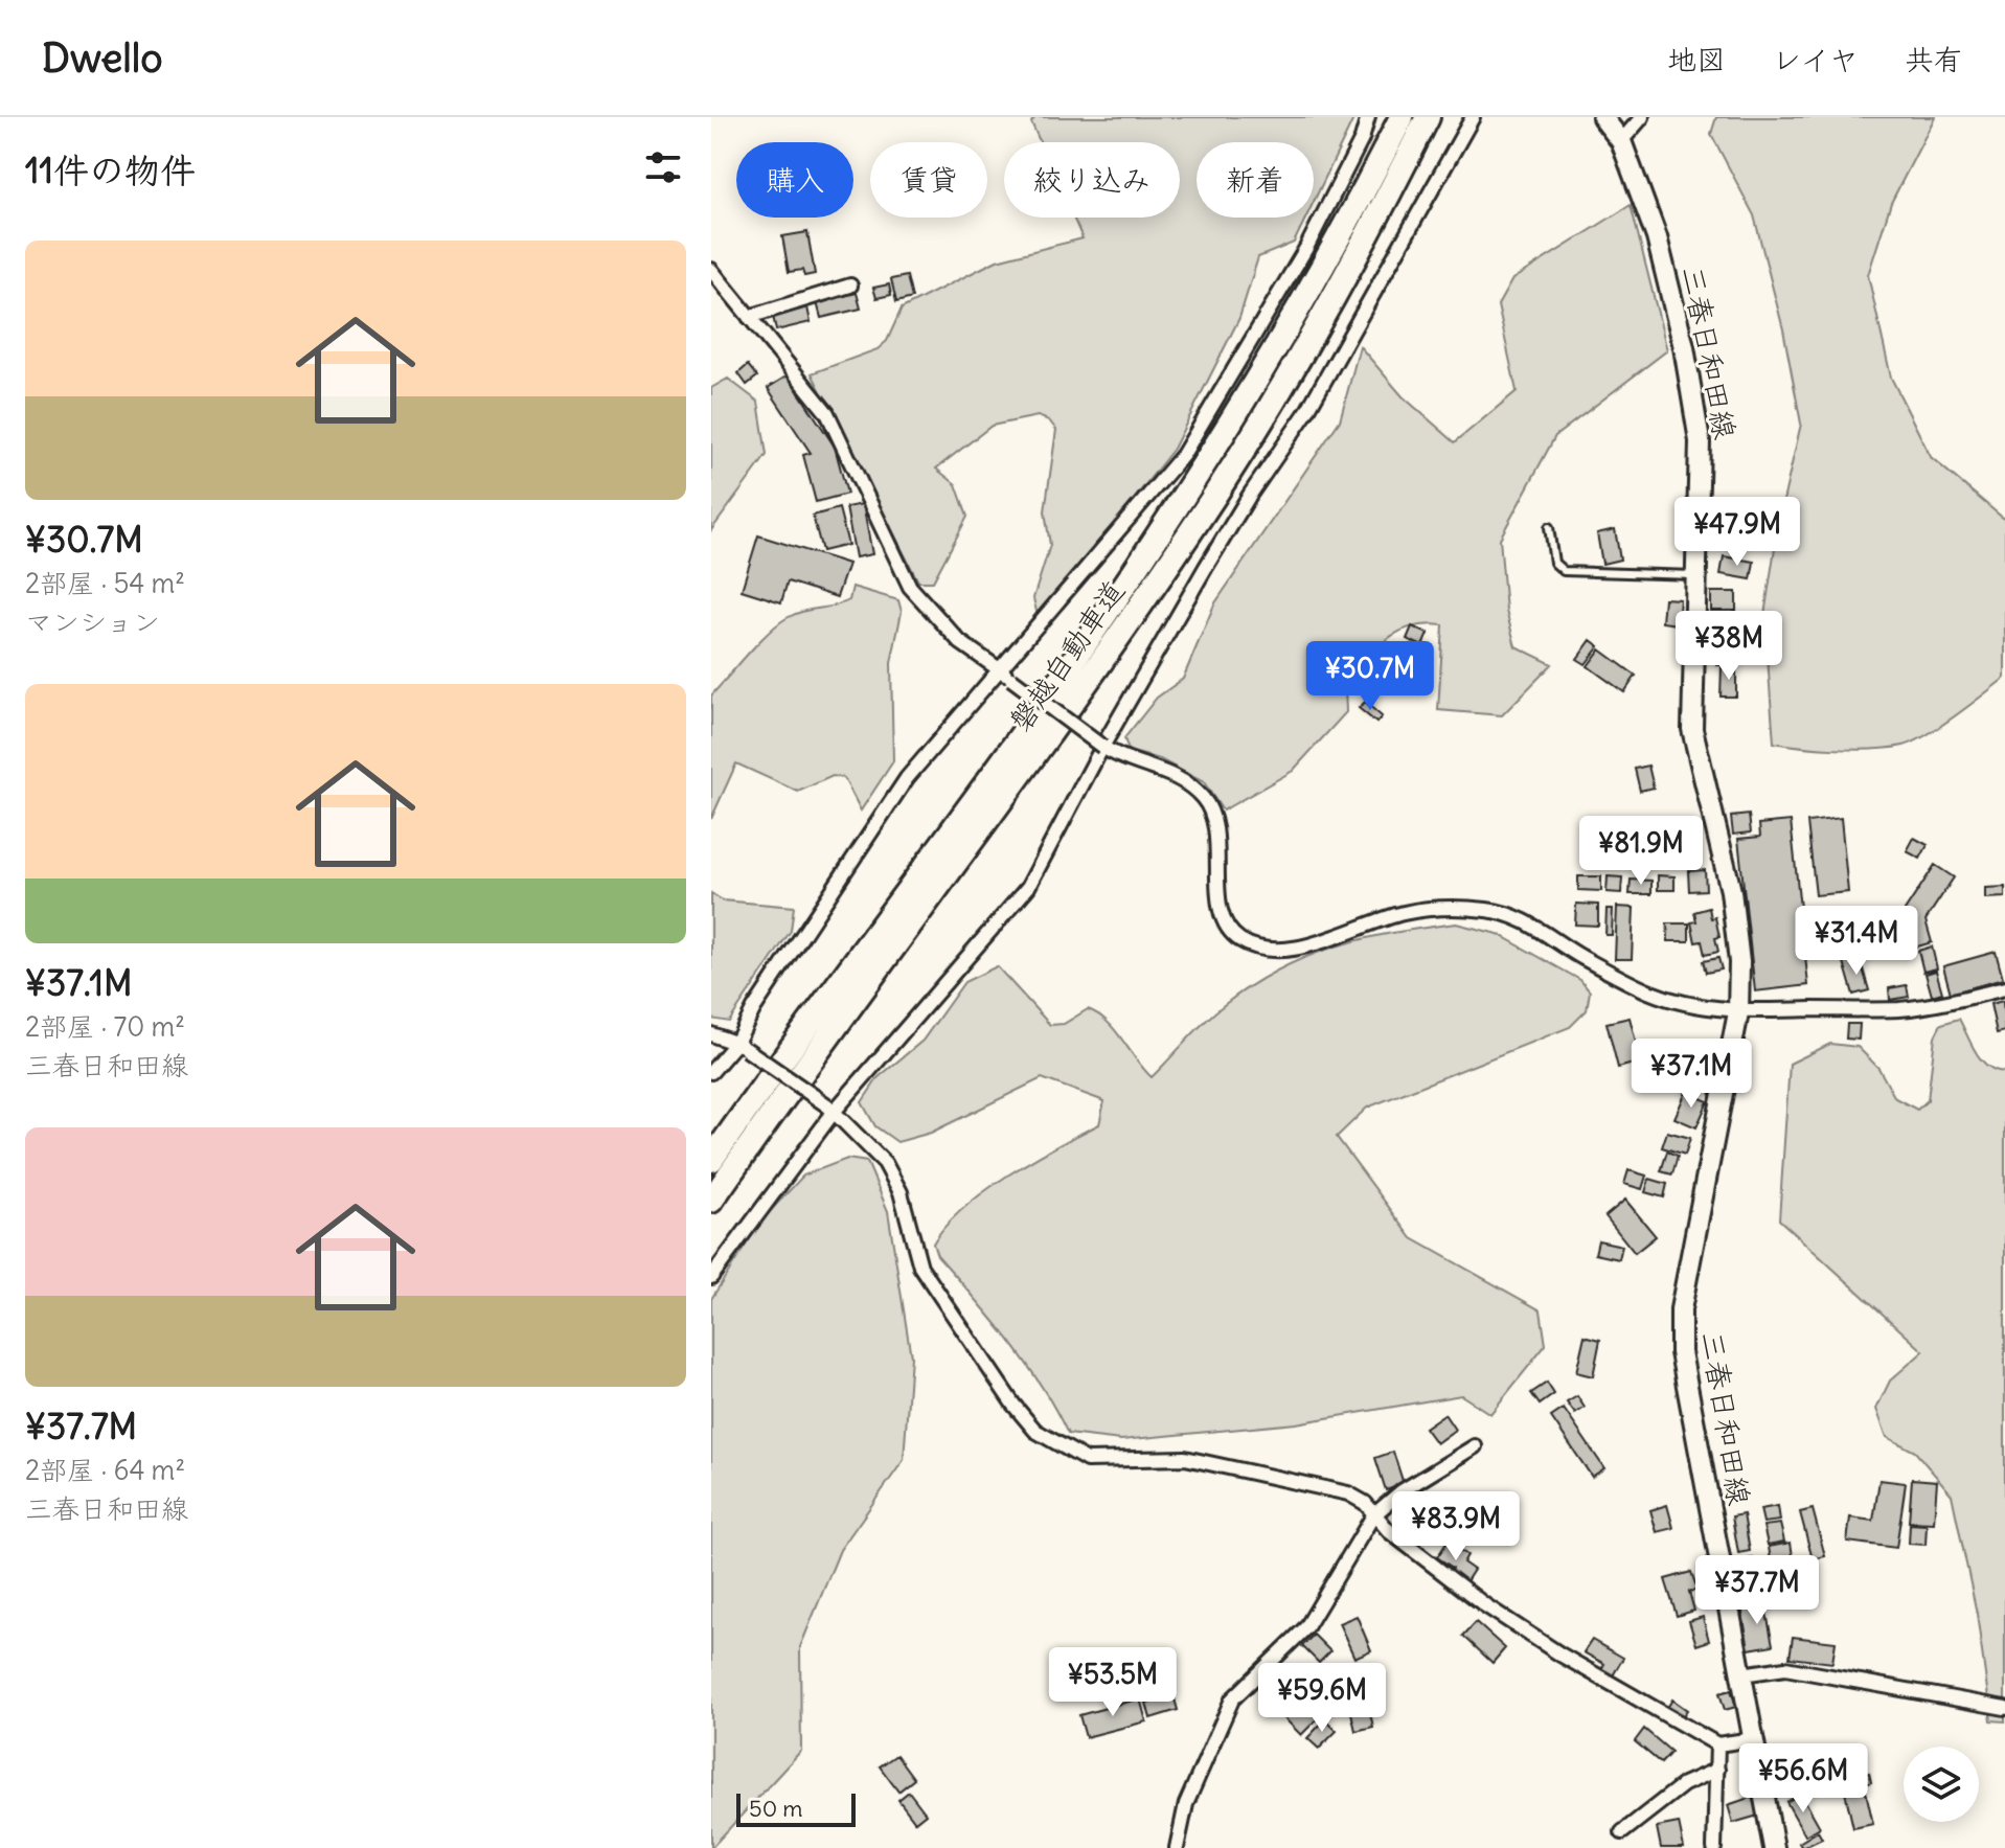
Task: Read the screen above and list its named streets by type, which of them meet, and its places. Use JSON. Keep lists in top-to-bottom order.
{
  "streets": {
    "highway": ["磐越自動車道"],
    "main road": ["三春日和田線"]
  },
  "scale_bar": "50 m",
  "page": {
    "header": "Dwello",
    "nav": ["地図", "レイヤ", "共有"],
    "heading": "11件の物件",
    "chip": [
      "購入",
      "賃貸",
      "絞り込み",
      "新着"
    ],
    "list": [
      {
        "name": "¥30.7M",
        "note": "2部屋 · 54 m² · マンション"
      },
      {
        "name": "¥37.1M",
        "note": "2部屋 · 70 m² · 三春日和田線"
      },
      {
        "name": "¥37.7M",
        "note": "2部屋 · 64 m² · 三春日和田線"
      }
    ],
    "price": [
      "¥47.9M",
      "¥38M",
      "¥30.7M",
      "¥81.9M",
      "¥31.4M",
      "¥37.1M",
      "¥83.9M",
      "¥37.7M",
      "¥53.5M",
      "¥59.6M",
      "¥56.6M"
    ],
    "scale": "50 m"
  }
}
